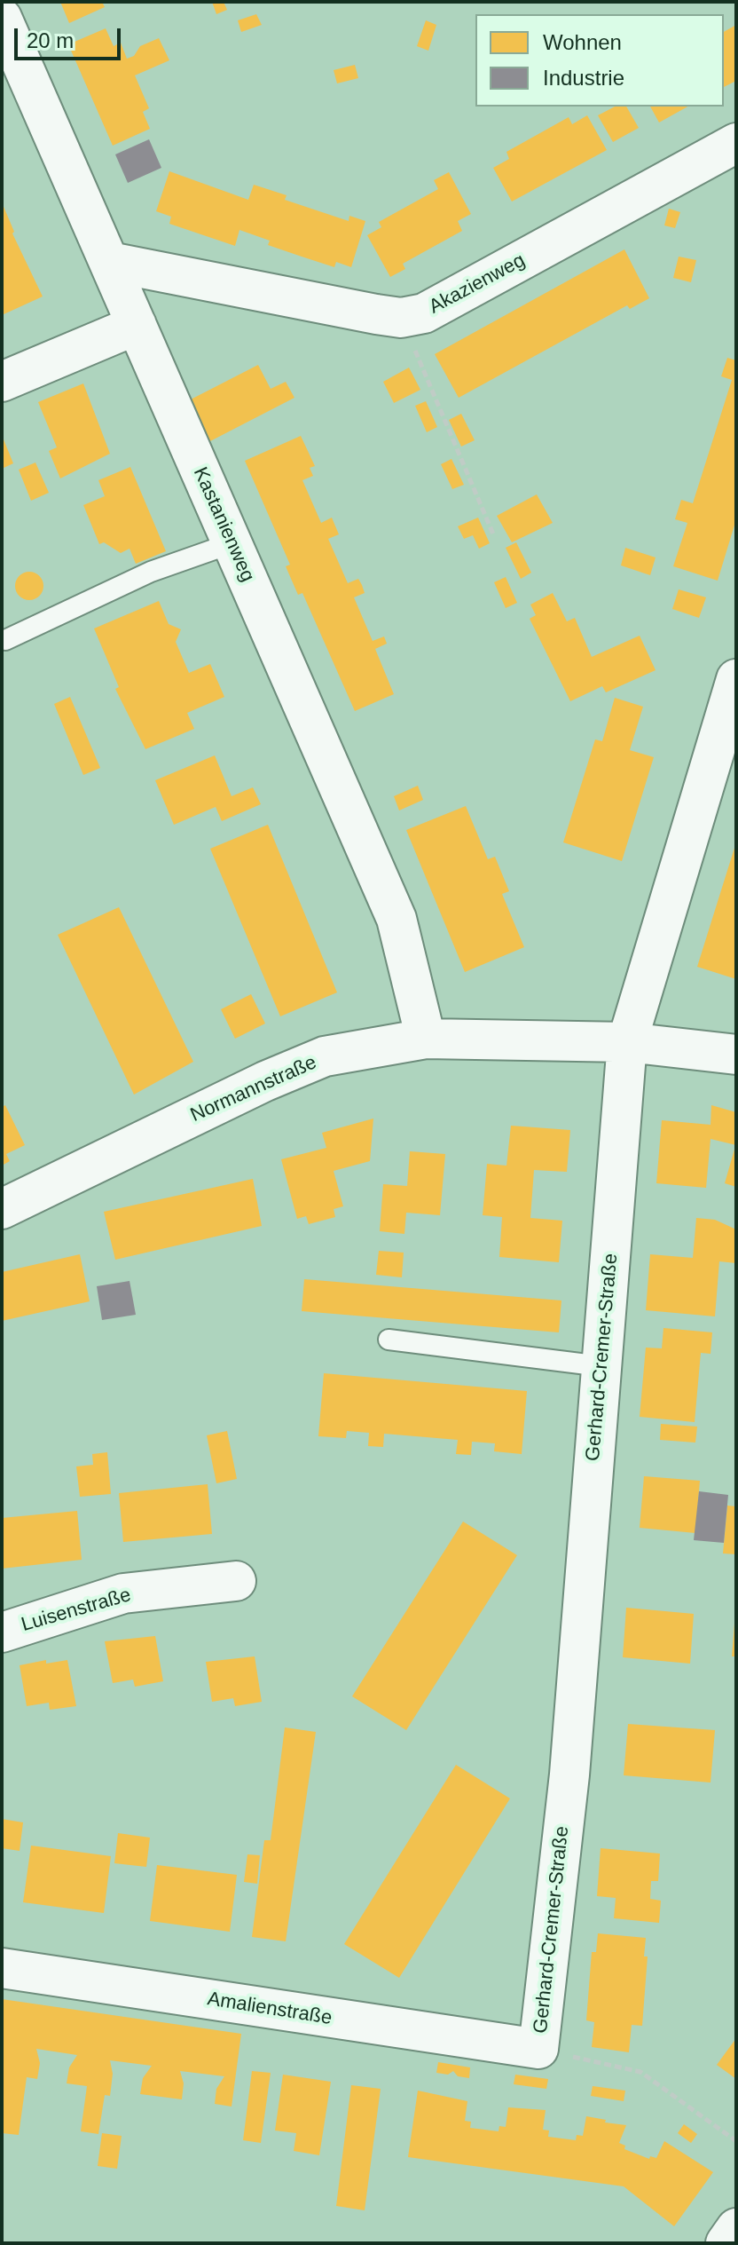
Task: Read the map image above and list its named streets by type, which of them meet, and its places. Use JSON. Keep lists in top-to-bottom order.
{
  "streets": {
    "street": [
      "Akazienweg",
      "Kastanienweg",
      "Normannstraße",
      "Gerhard-Cremer-Straße",
      "Luisenstraße",
      "Amalienstraße"
    ]
  },
  "crossings": [
    ["Akazienweg", "Kastanienweg"],
    ["Kastanienweg", "Normannstraße"],
    ["Normannstraße", "Gerhard-Cremer-Straße"],
    ["Gerhard-Cremer-Straße", "Amalienstraße"]
  ],
  "legend": ["Wohnen", "Industrie"],
  "scale_bar": "20 m"
}
